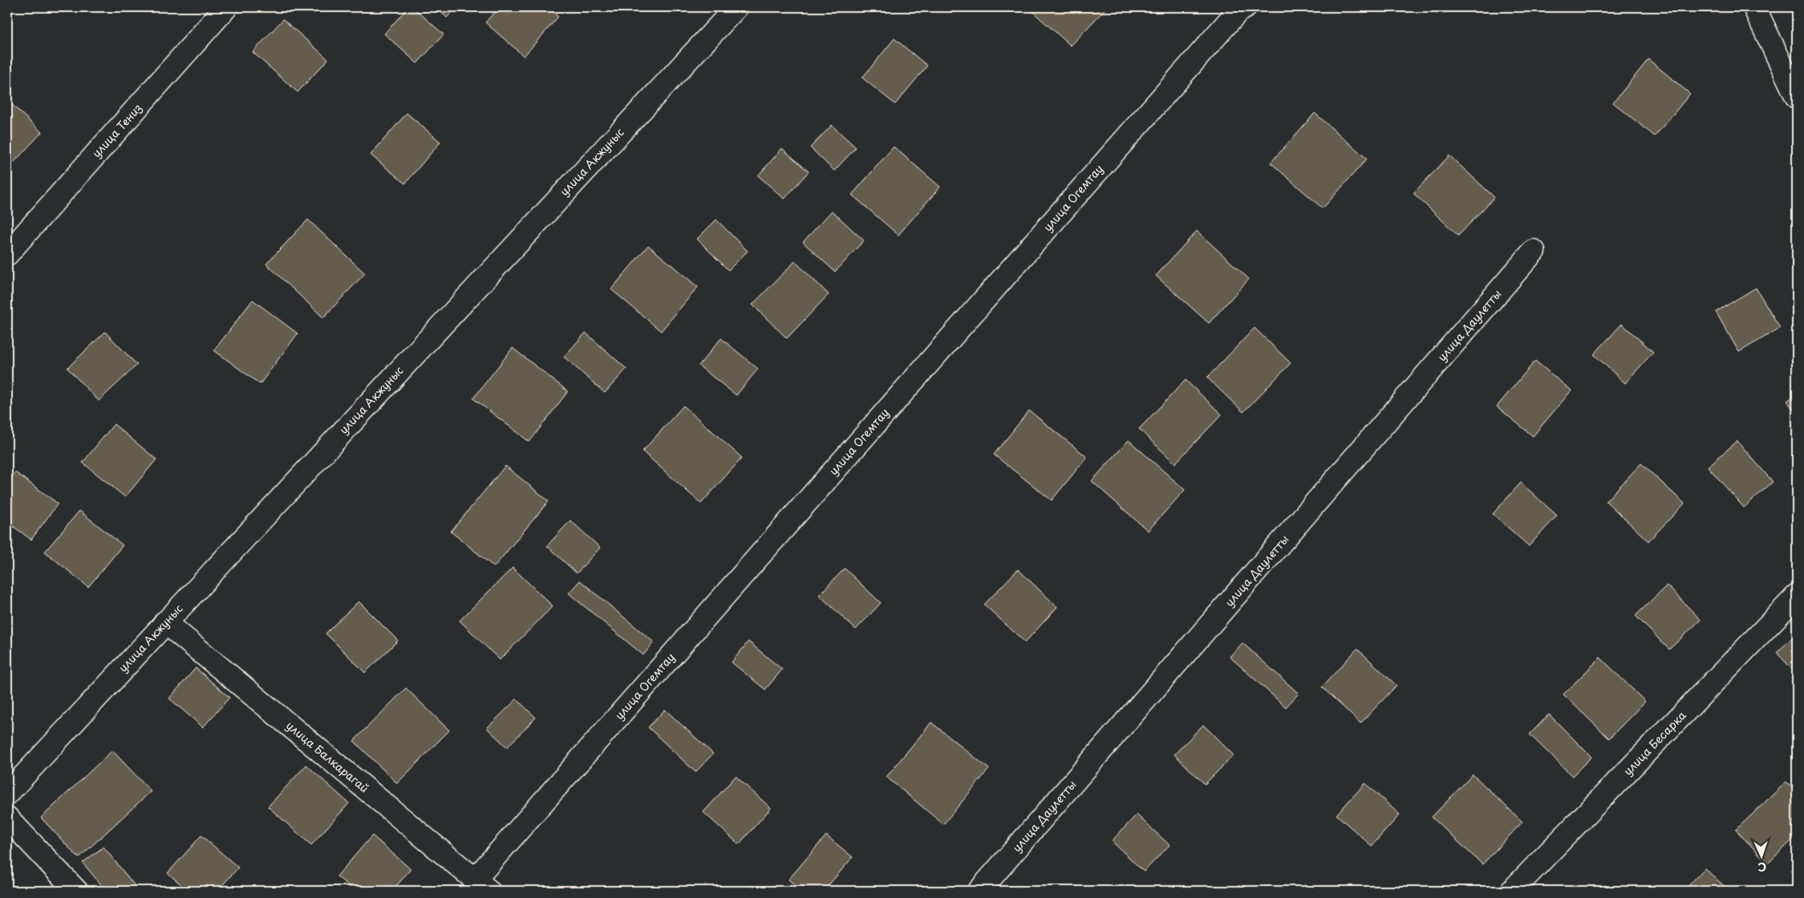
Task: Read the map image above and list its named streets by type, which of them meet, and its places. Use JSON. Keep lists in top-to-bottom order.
{
  "streets": {
    "street": [
      "улица Тениз",
      "улица Акжуныс",
      "улица Огемтау",
      "улица Даулетты",
      "улица Бесарка",
      "улица Балкарагай"
    ]
  },
  "crossings": [
    ["улица Акжуныс", "улица Балкарагай"],
    ["улица Огемтау", "улица Балкарагай"]
  ],
  "north": "bottom"
}
